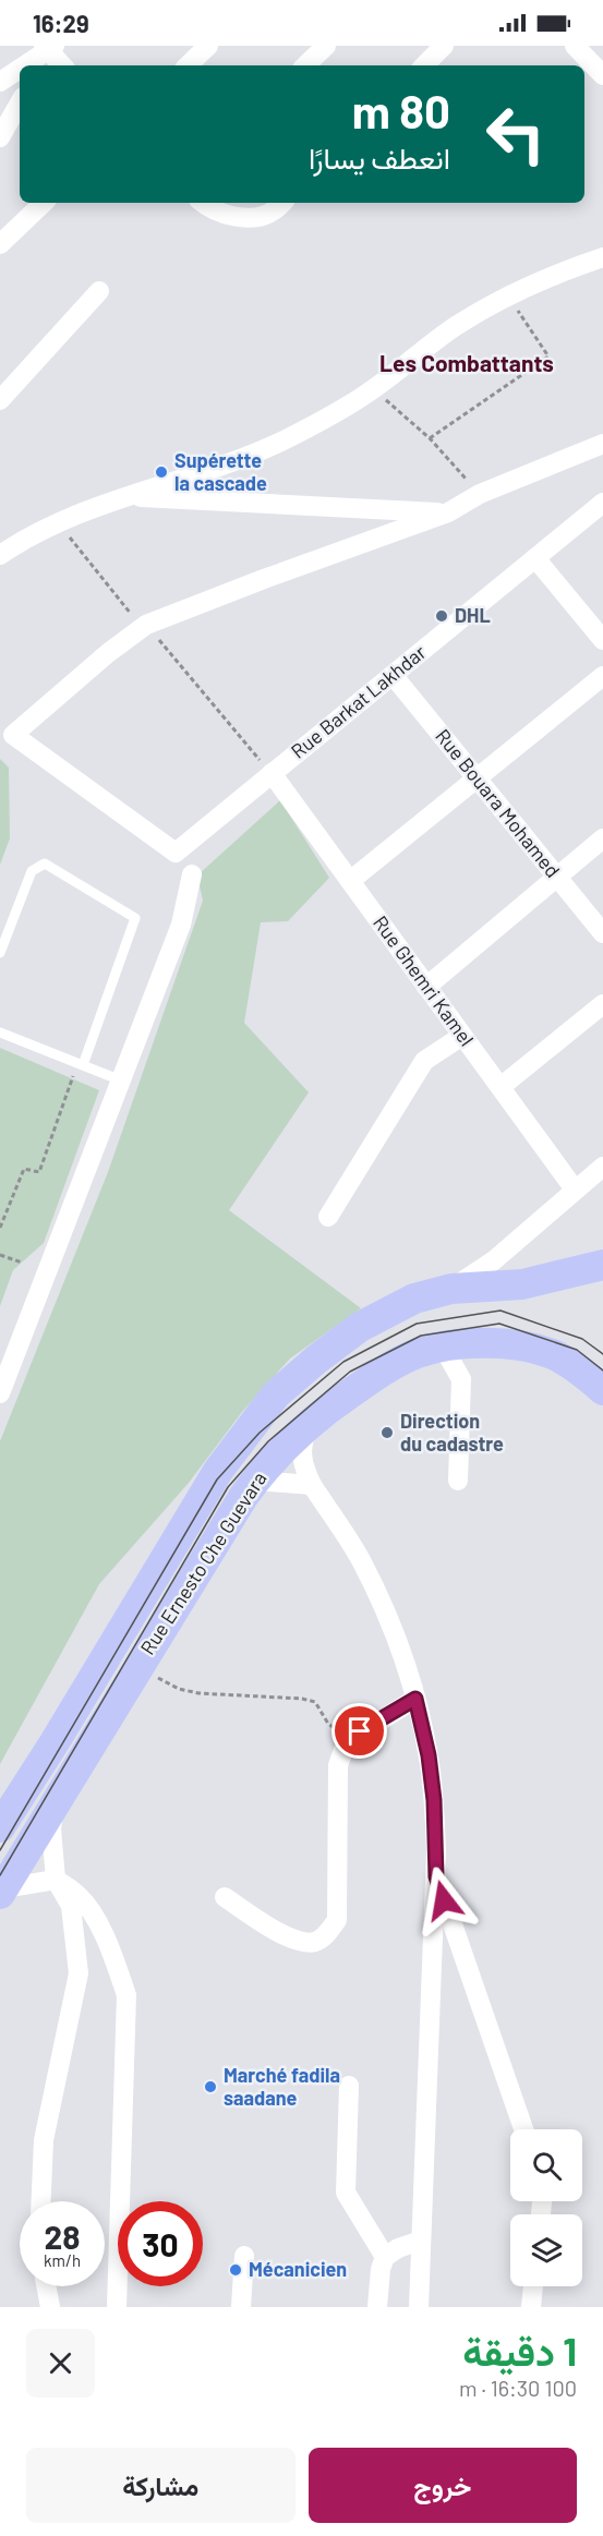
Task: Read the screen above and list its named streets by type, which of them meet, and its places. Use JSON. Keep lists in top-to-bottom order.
{
  "streets": {
    "main road": ["Rue Ernesto Che Guevara"],
    "street": ["Rue Barkat Lakhdar", "Rue Bouara Mohamed", "Rue Ghemri Kamel"]
  },
  "crossings": [
    ["Rue Barkat Lakhdar", "Rue Bouara Mohamed"],
    ["Rue Barkat Lakhdar", "Rue Ghemri Kamel"]
  ],
  "districts": ["Les Combattants"],
  "places": [
    "Supérette la cascade",
    "DHL",
    "Direction du cadastre",
    "Marché fadila saadane",
    "Mécanicien"
  ],
  "page": {
    "status": "16:29",
    "turn": ["80 m", "انعطف يسارًا"],
    "speed": "28 km/h",
    "limit": "30",
    "heading": ["1 دقيقة", "100 m · 16:30"],
    "buttons": ["خروج", "مشاركة"]
  }
}
